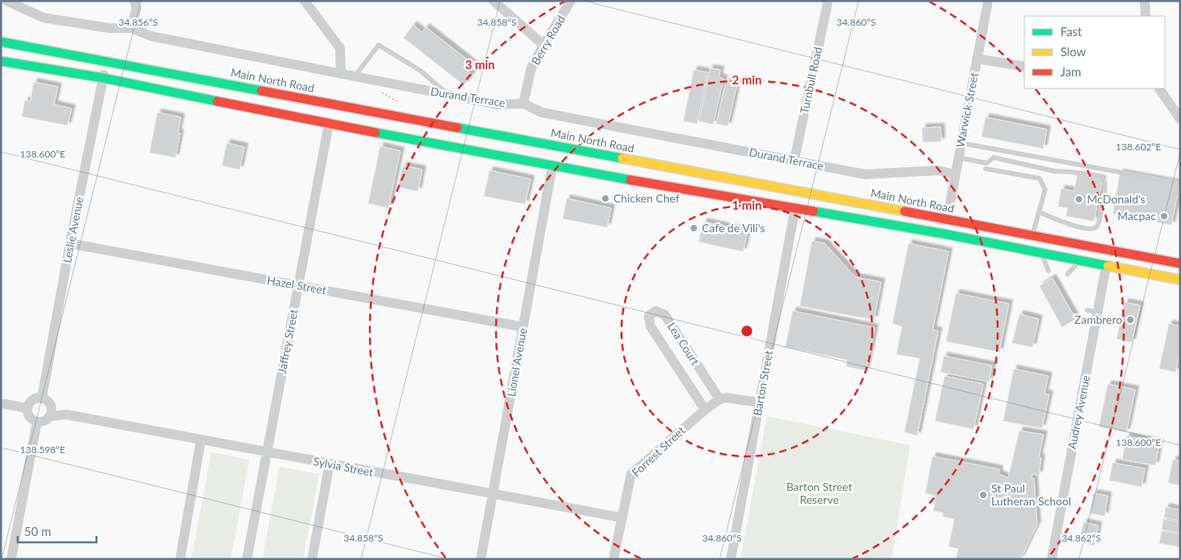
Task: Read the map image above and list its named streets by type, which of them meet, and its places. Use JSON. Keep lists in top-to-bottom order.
{
  "streets": {
    "highway": ["Main North Road"],
    "street": [
      "Berry Road",
      "Turnbull Road",
      "Durand Terrace",
      "Warwick Street",
      "Leslie Avenue",
      "Hazel Street",
      "Jaffrey Street",
      "Lea Court",
      "Lionel Avenue",
      "Barton Street",
      "Audrey Avenue",
      "Forrest Street",
      "Sylvia Street"
    ]
  },
  "crossings": [
    ["Berry Road", "Durand Terrace"],
    ["Main North Road", "Warwick Street"],
    ["Main North Road", "Leslie Avenue"],
    ["Main North Road", "Jaffrey Street"],
    ["Main North Road", "Lionel Avenue"],
    ["Main North Road", "Barton Street"],
    ["Main North Road", "Audrey Avenue"],
    ["Turnbull Road", "Durand Terrace"],
    ["Durand Terrace", "Warwick Street"],
    ["Leslie Avenue", "Hazel Street"],
    ["Leslie Avenue", "Sylvia Street"],
    ["Hazel Street", "Jaffrey Street"],
    ["Hazel Street", "Lionel Avenue"],
    ["Jaffrey Street", "Sylvia Street"],
    ["Lea Court", "Forrest Street"],
    ["Lionel Avenue", "Sylvia Street"],
    ["Forrest Street", "Sylvia Street"]
  ],
  "parks": ["Barton Street Reserve"],
  "places": [
    "Chicken Chef",
    "McDonald's",
    "Macpac",
    "Cafe de Vili's",
    "Zambrero",
    "St Paul Lutheran School"
  ],
  "legend": ["Fast", "Slow", "Jam"],
  "scale_bar": "50 m",
  "coordinates": [
    "34.856°S",
    "34.858°S",
    "34.860°S",
    "138.602°E",
    "138.600°E",
    "138.598°E",
    "34.862°S"
  ],
  "rings": ["3 min", "2 min", "1 min"]
}
